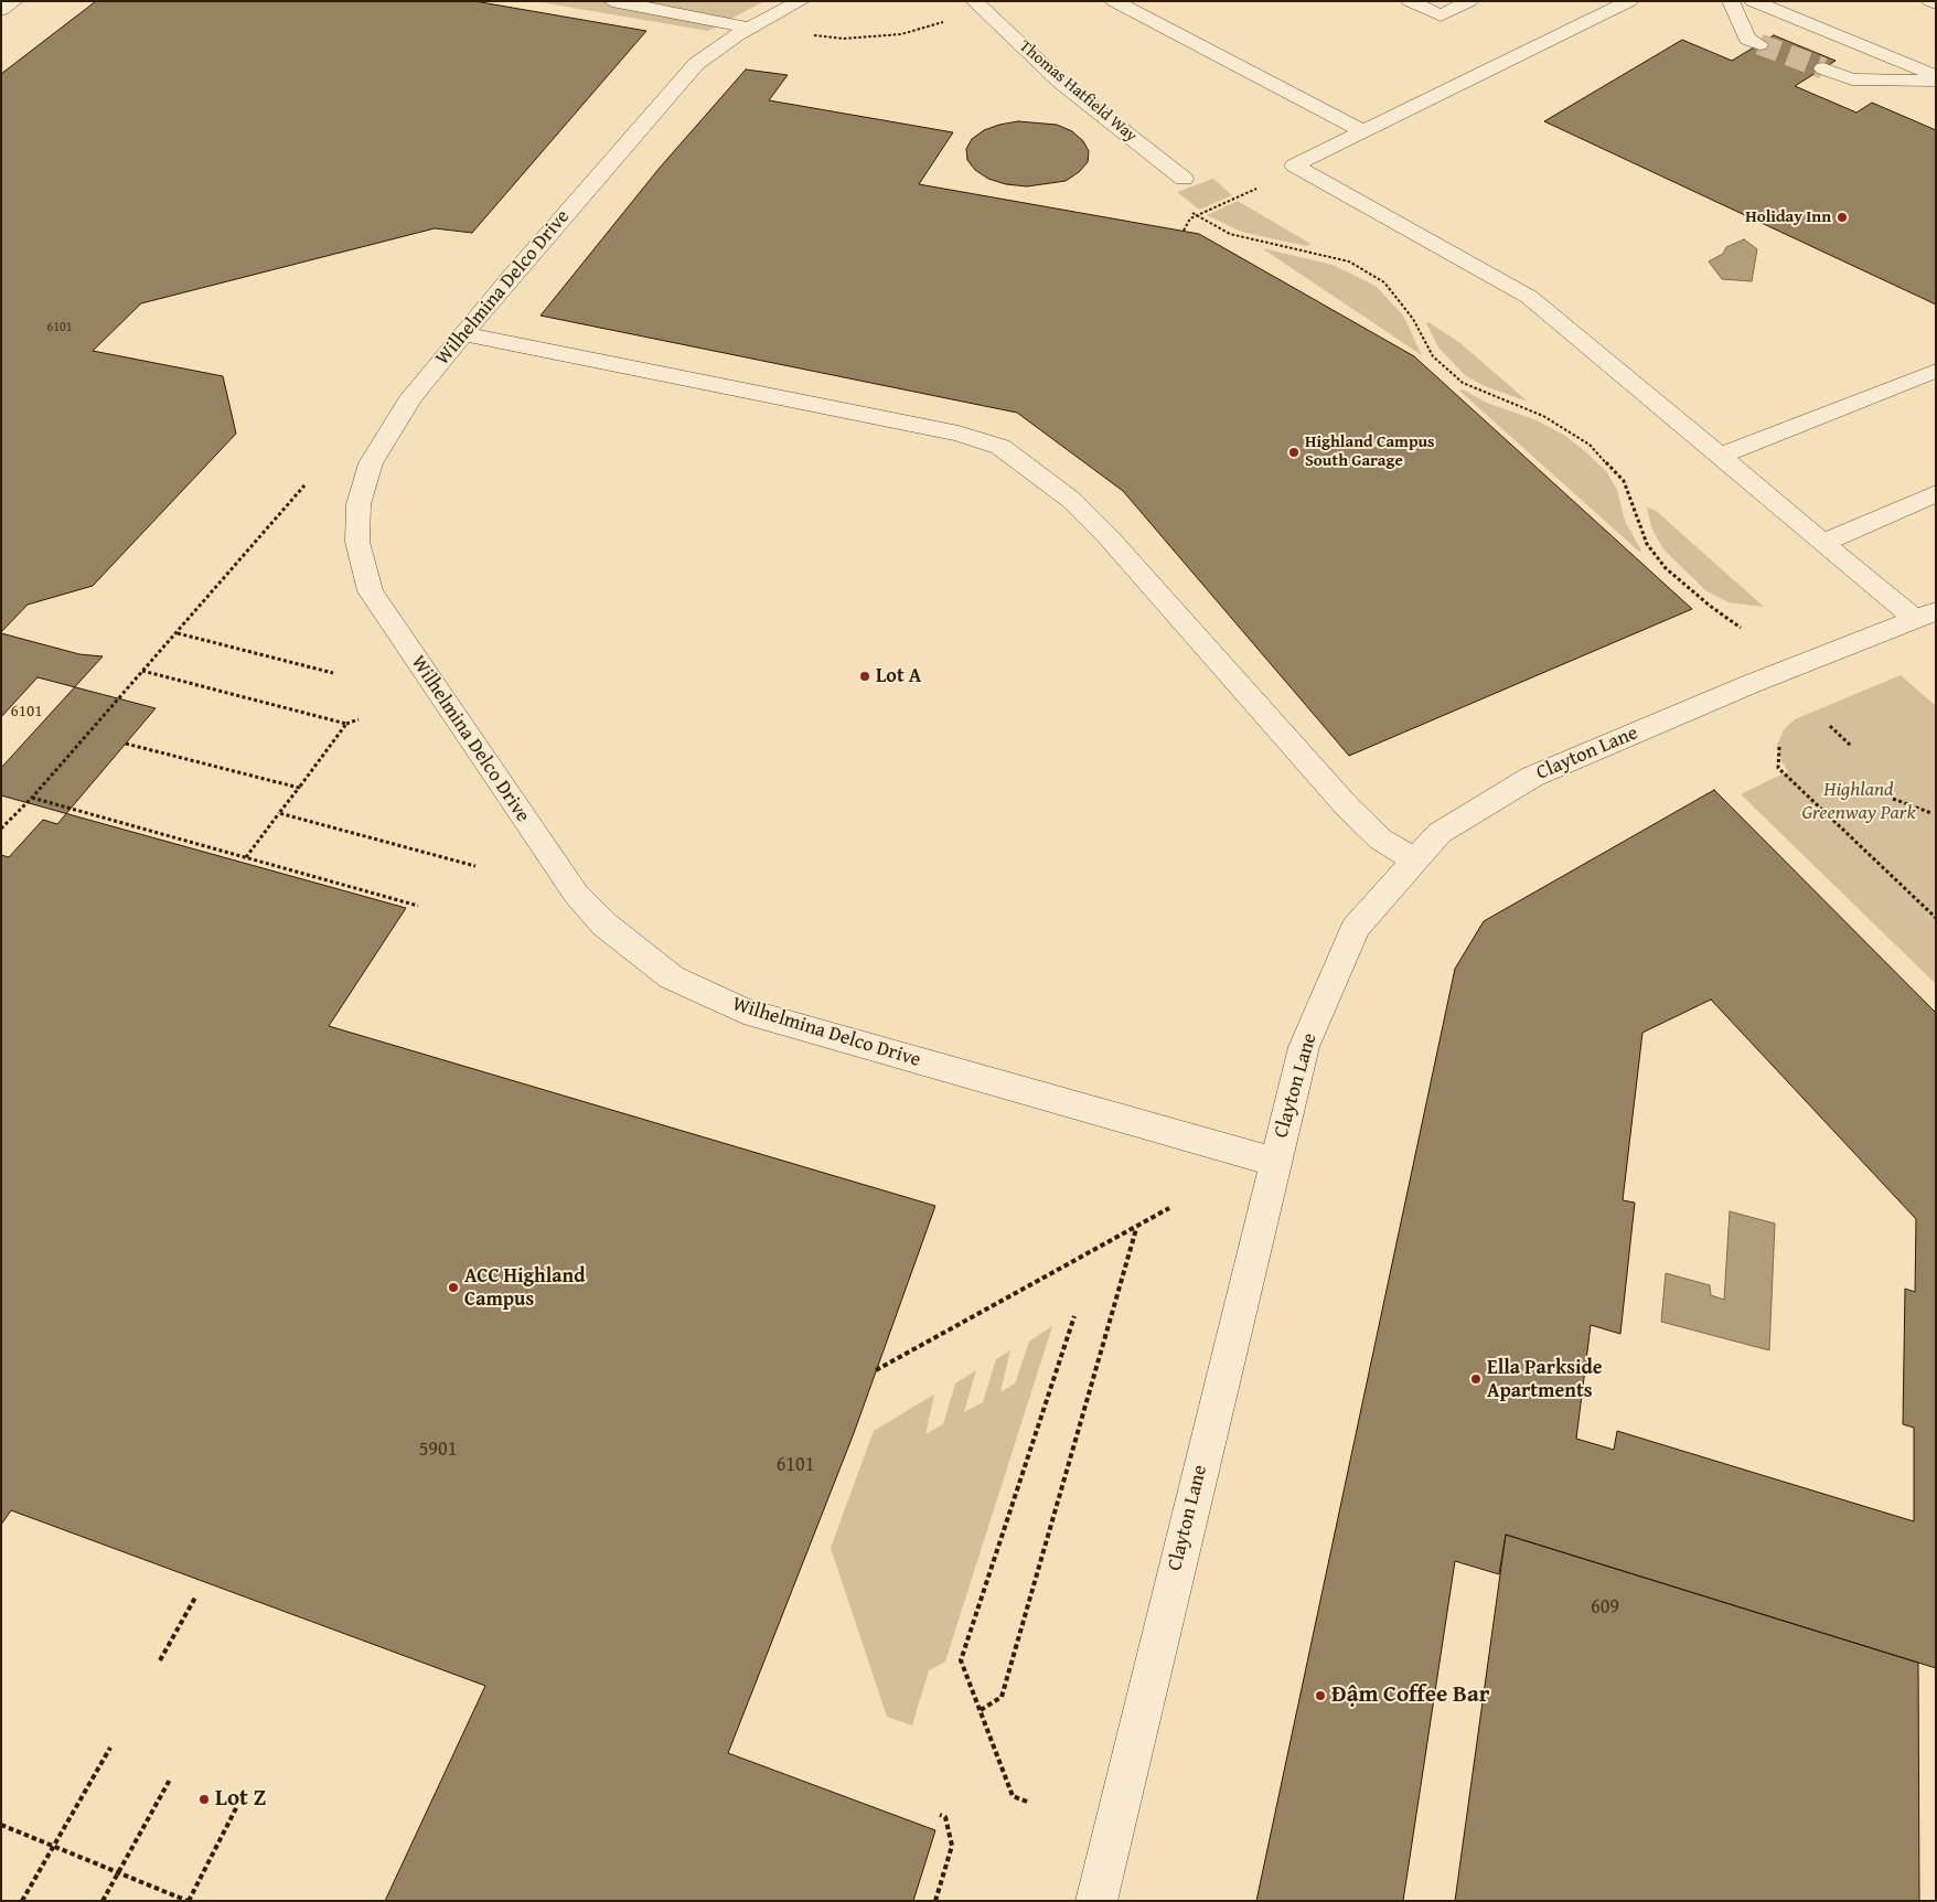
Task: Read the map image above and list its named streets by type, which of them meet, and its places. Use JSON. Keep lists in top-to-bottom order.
{
  "streets": {
    "street": ["Thomas Hatfield Way", "Wilhelmina Delco Drive", "Clayton Lane"]
  },
  "crossings": [
    ["Wilhelmina Delco Drive", "Clayton Lane"]
  ],
  "parks": ["Highland Greenway Park"],
  "places": [
    "Holiday Inn",
    "Highland Campus South Garage",
    "Lot A",
    "ACC Highland Campus",
    "Ella Parkside Apartments",
    "Đậm Coffee Bar",
    "Lot Z"
  ],
  "house_numbers": [
    "6101",
    "6101",
    "5901",
    "6101",
    "609"
  ]
}
